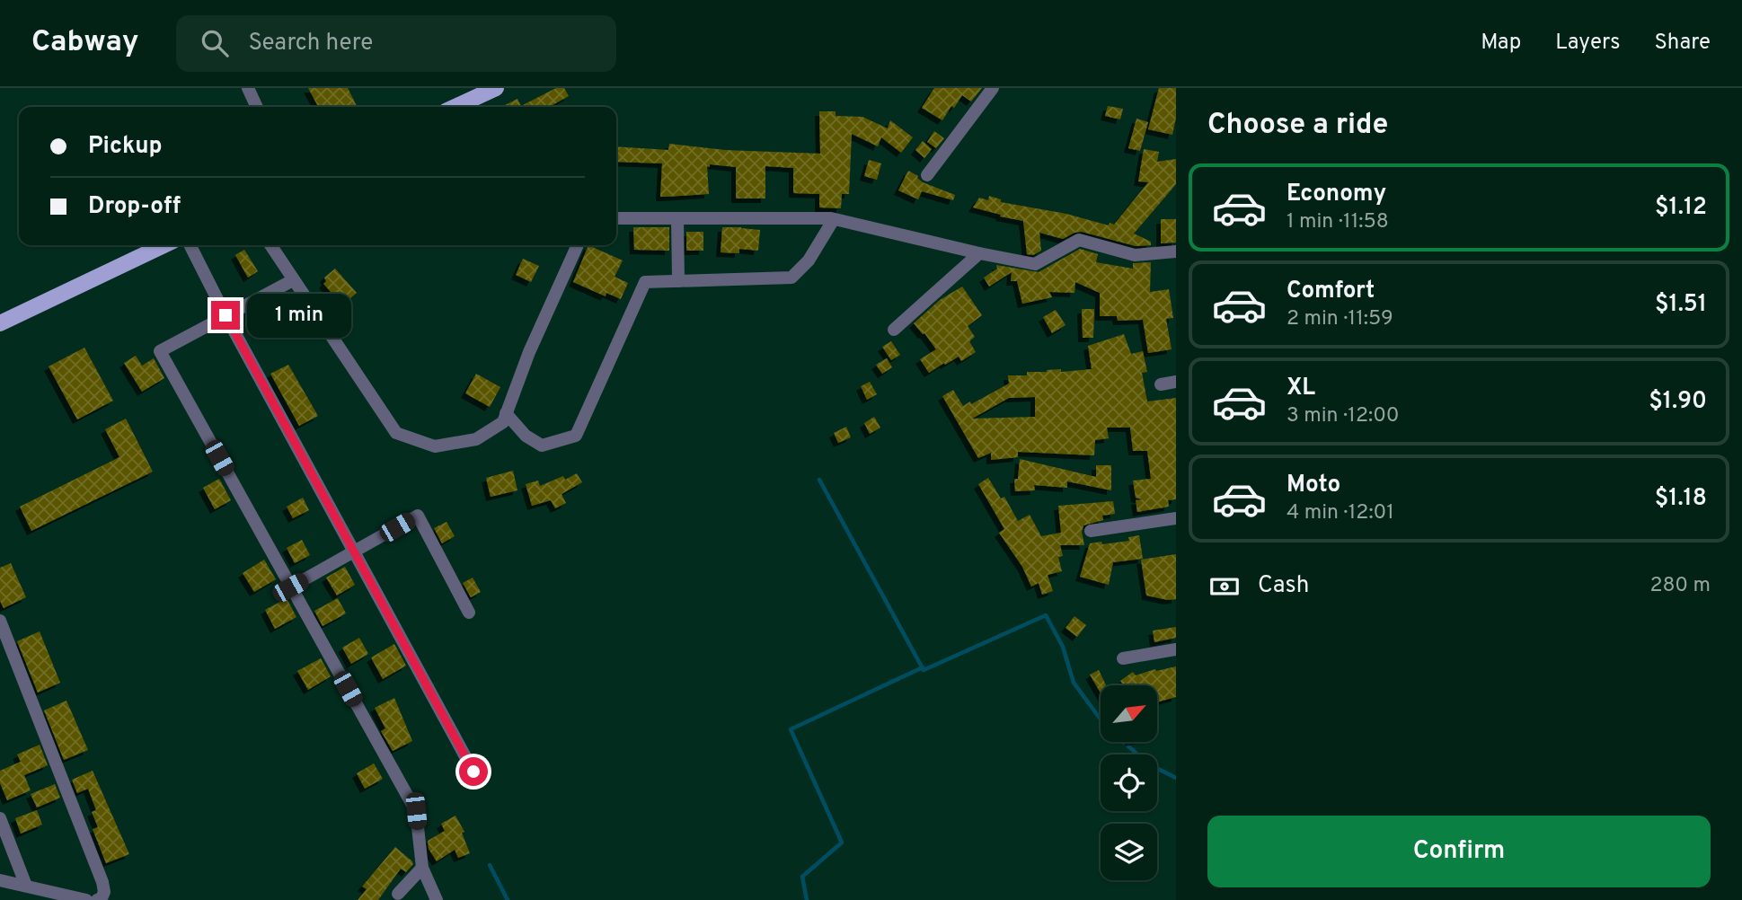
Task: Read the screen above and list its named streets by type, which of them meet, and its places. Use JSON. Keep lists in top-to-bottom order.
{
  "north": "top right",
  "page": {
    "header": "Cabway",
    "search": "Search here",
    "nav": ["Map", "Layers", "Share"],
    "heading": "Choose a ride",
    "banner": ["Pickup", "Drop-off"],
    "list": [
      {
        "name": "Economy",
        "note": "1 min · 11:58",
        "value": "$1.12"
      },
      {
        "name": "Comfort",
        "note": "2 min · 11:59",
        "value": "$1.51"
      },
      {
        "name": "XL",
        "note": "3 min · 12:00",
        "value": "$1.90"
      },
      {
        "name": "Moto",
        "note": "4 min · 12:01",
        "value": "$1.18"
      }
    ],
    "bubble": "1 min",
    "pay": ["Cash", "280 m"],
    "buttons": "Confirm"
  }
}
